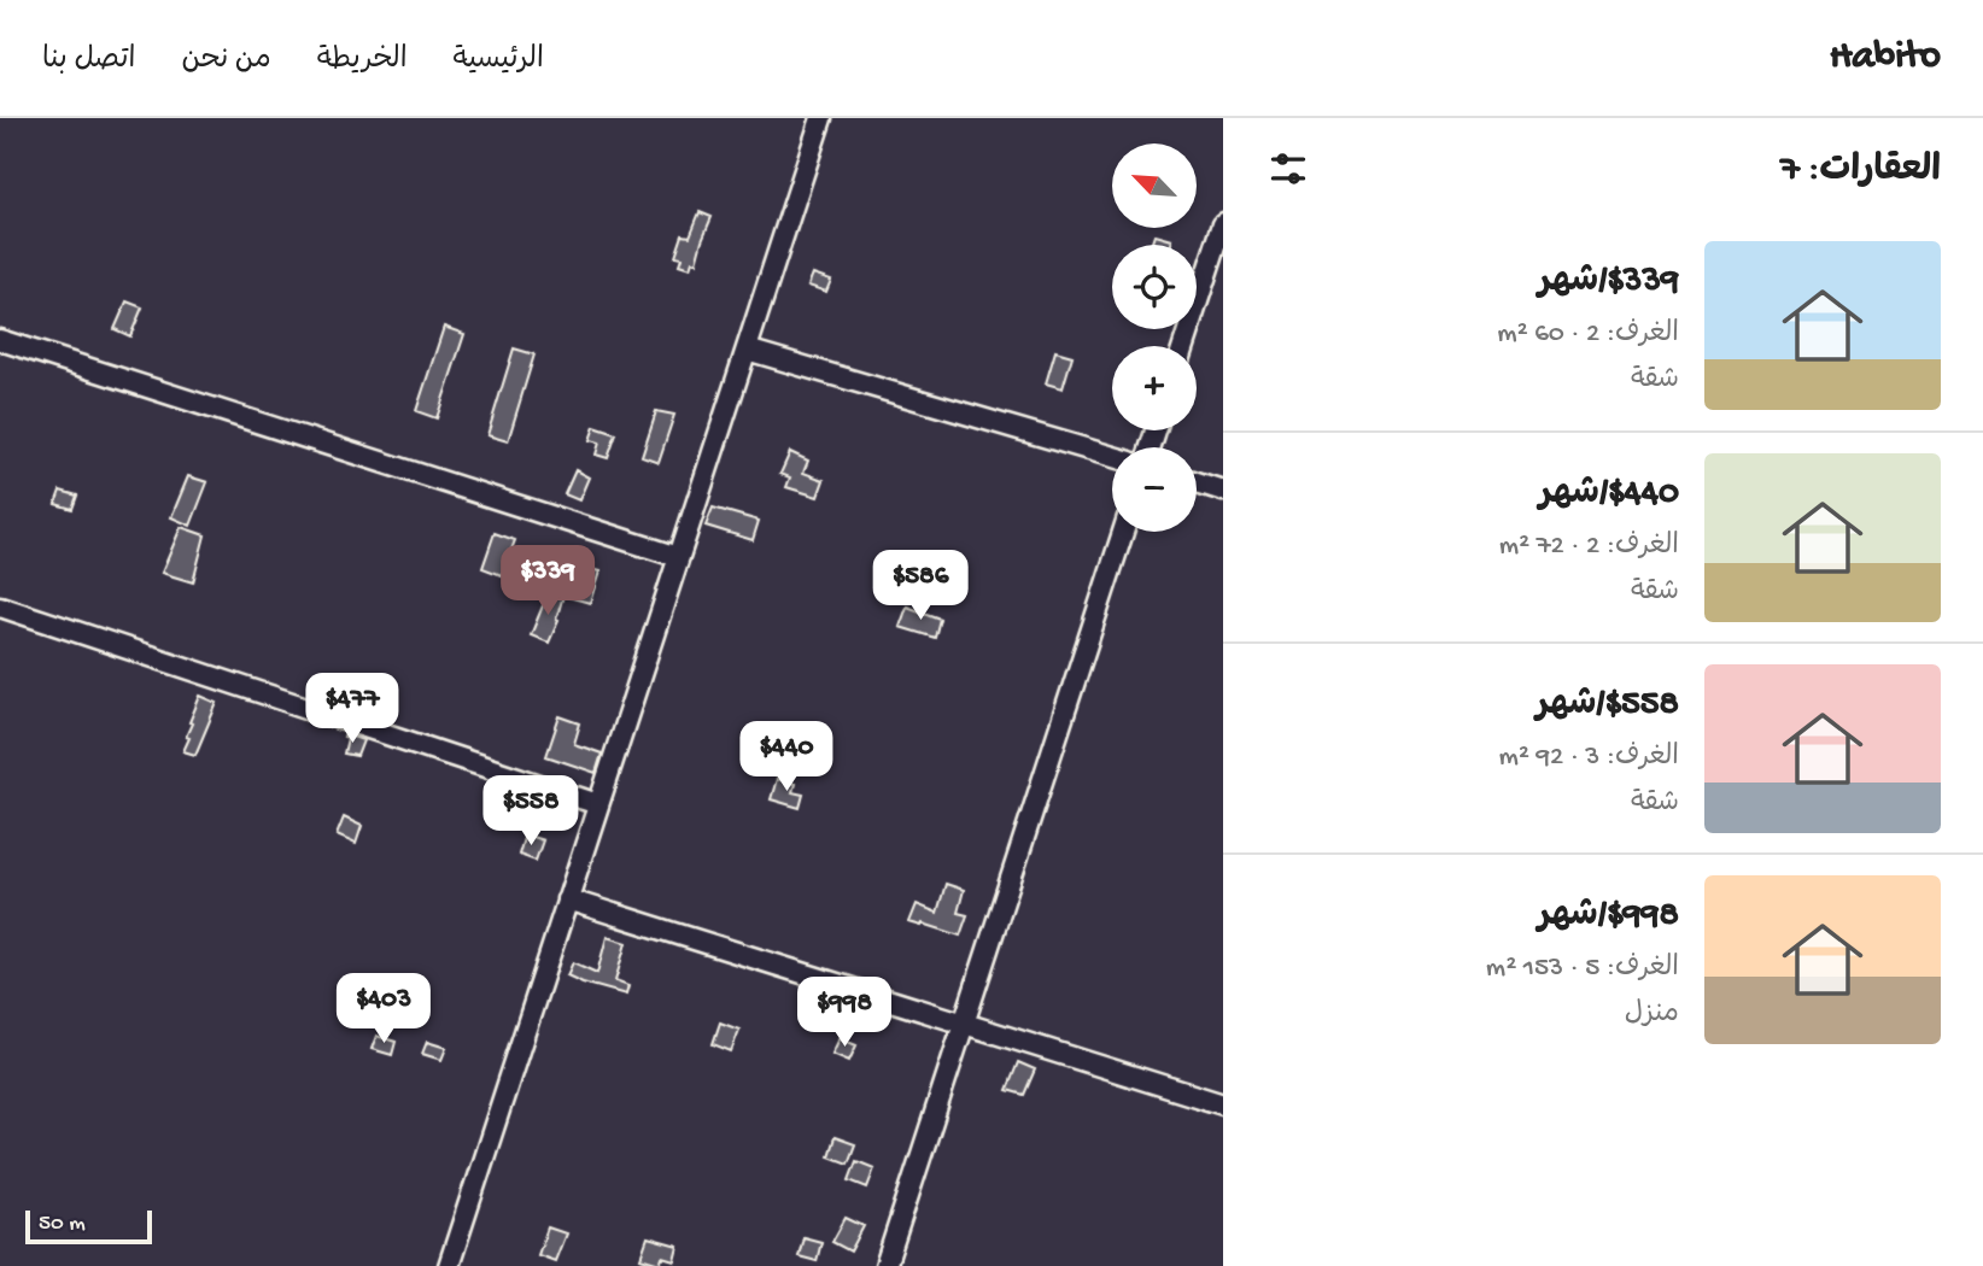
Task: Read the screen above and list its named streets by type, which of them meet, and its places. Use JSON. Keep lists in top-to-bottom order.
{
  "scale_bar": "50 m",
  "north": "top left",
  "page": {
    "header": "Habito",
    "nav": [
      "الرئيسية",
      "الخريطة",
      "من نحن",
      "اتصل بنا"
    ],
    "heading": "العقارات: 7",
    "map_buttons": ["+", "−"],
    "list": [
      {
        "name": "$339/شهر",
        "note": "الغرف: 2 · 60 m² · شقة"
      },
      {
        "name": "$440/شهر",
        "note": "الغرف: 2 · 72 m² · شقة"
      },
      {
        "name": "$558/شهر",
        "note": "الغرف: 3 · 92 m² · شقة"
      },
      {
        "name": "$998/شهر",
        "note": "الغرف: 5 · 153 m² · منزل"
      }
    ],
    "price": [
      "$339",
      "$586",
      "$477",
      "$440",
      "$558",
      "$403",
      "$998"
    ],
    "scale": "50 m"
  }
}
